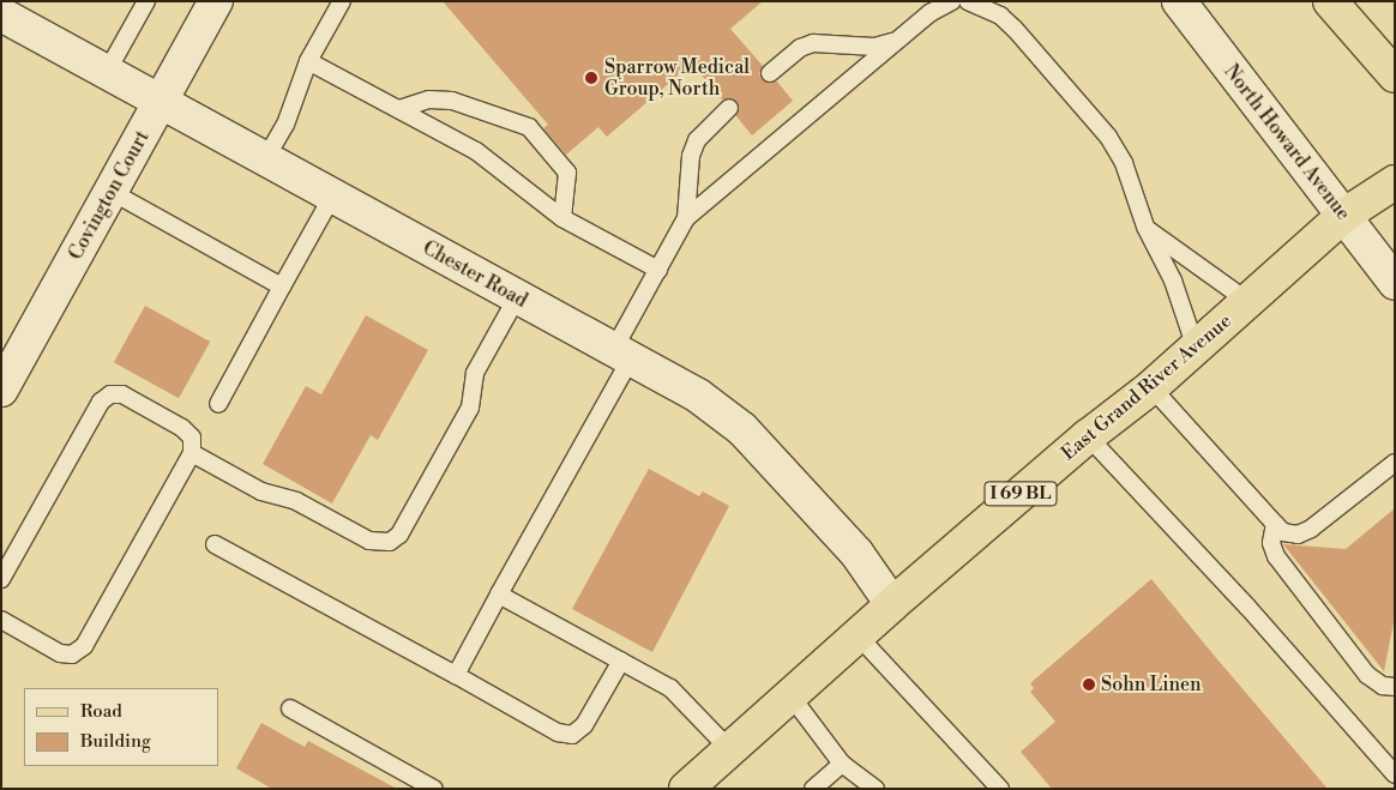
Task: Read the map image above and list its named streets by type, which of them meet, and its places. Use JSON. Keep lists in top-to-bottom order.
{
  "streets": {
    "main road": ["East Grand River Avenue", "I 69 BL"],
    "street": ["North Howard Avenue", "Covington Court", "Chester Road"]
  },
  "crossings": [
    ["North Howard Avenue", "East Grand River Avenue"],
    ["Covington Court", "Chester Road"],
    ["Chester Road", "East Grand River Avenue"]
  ],
  "places": ["Sparrow Medical Group, North", "Sohn Linen"],
  "legend": ["Road", "Building"]
}
